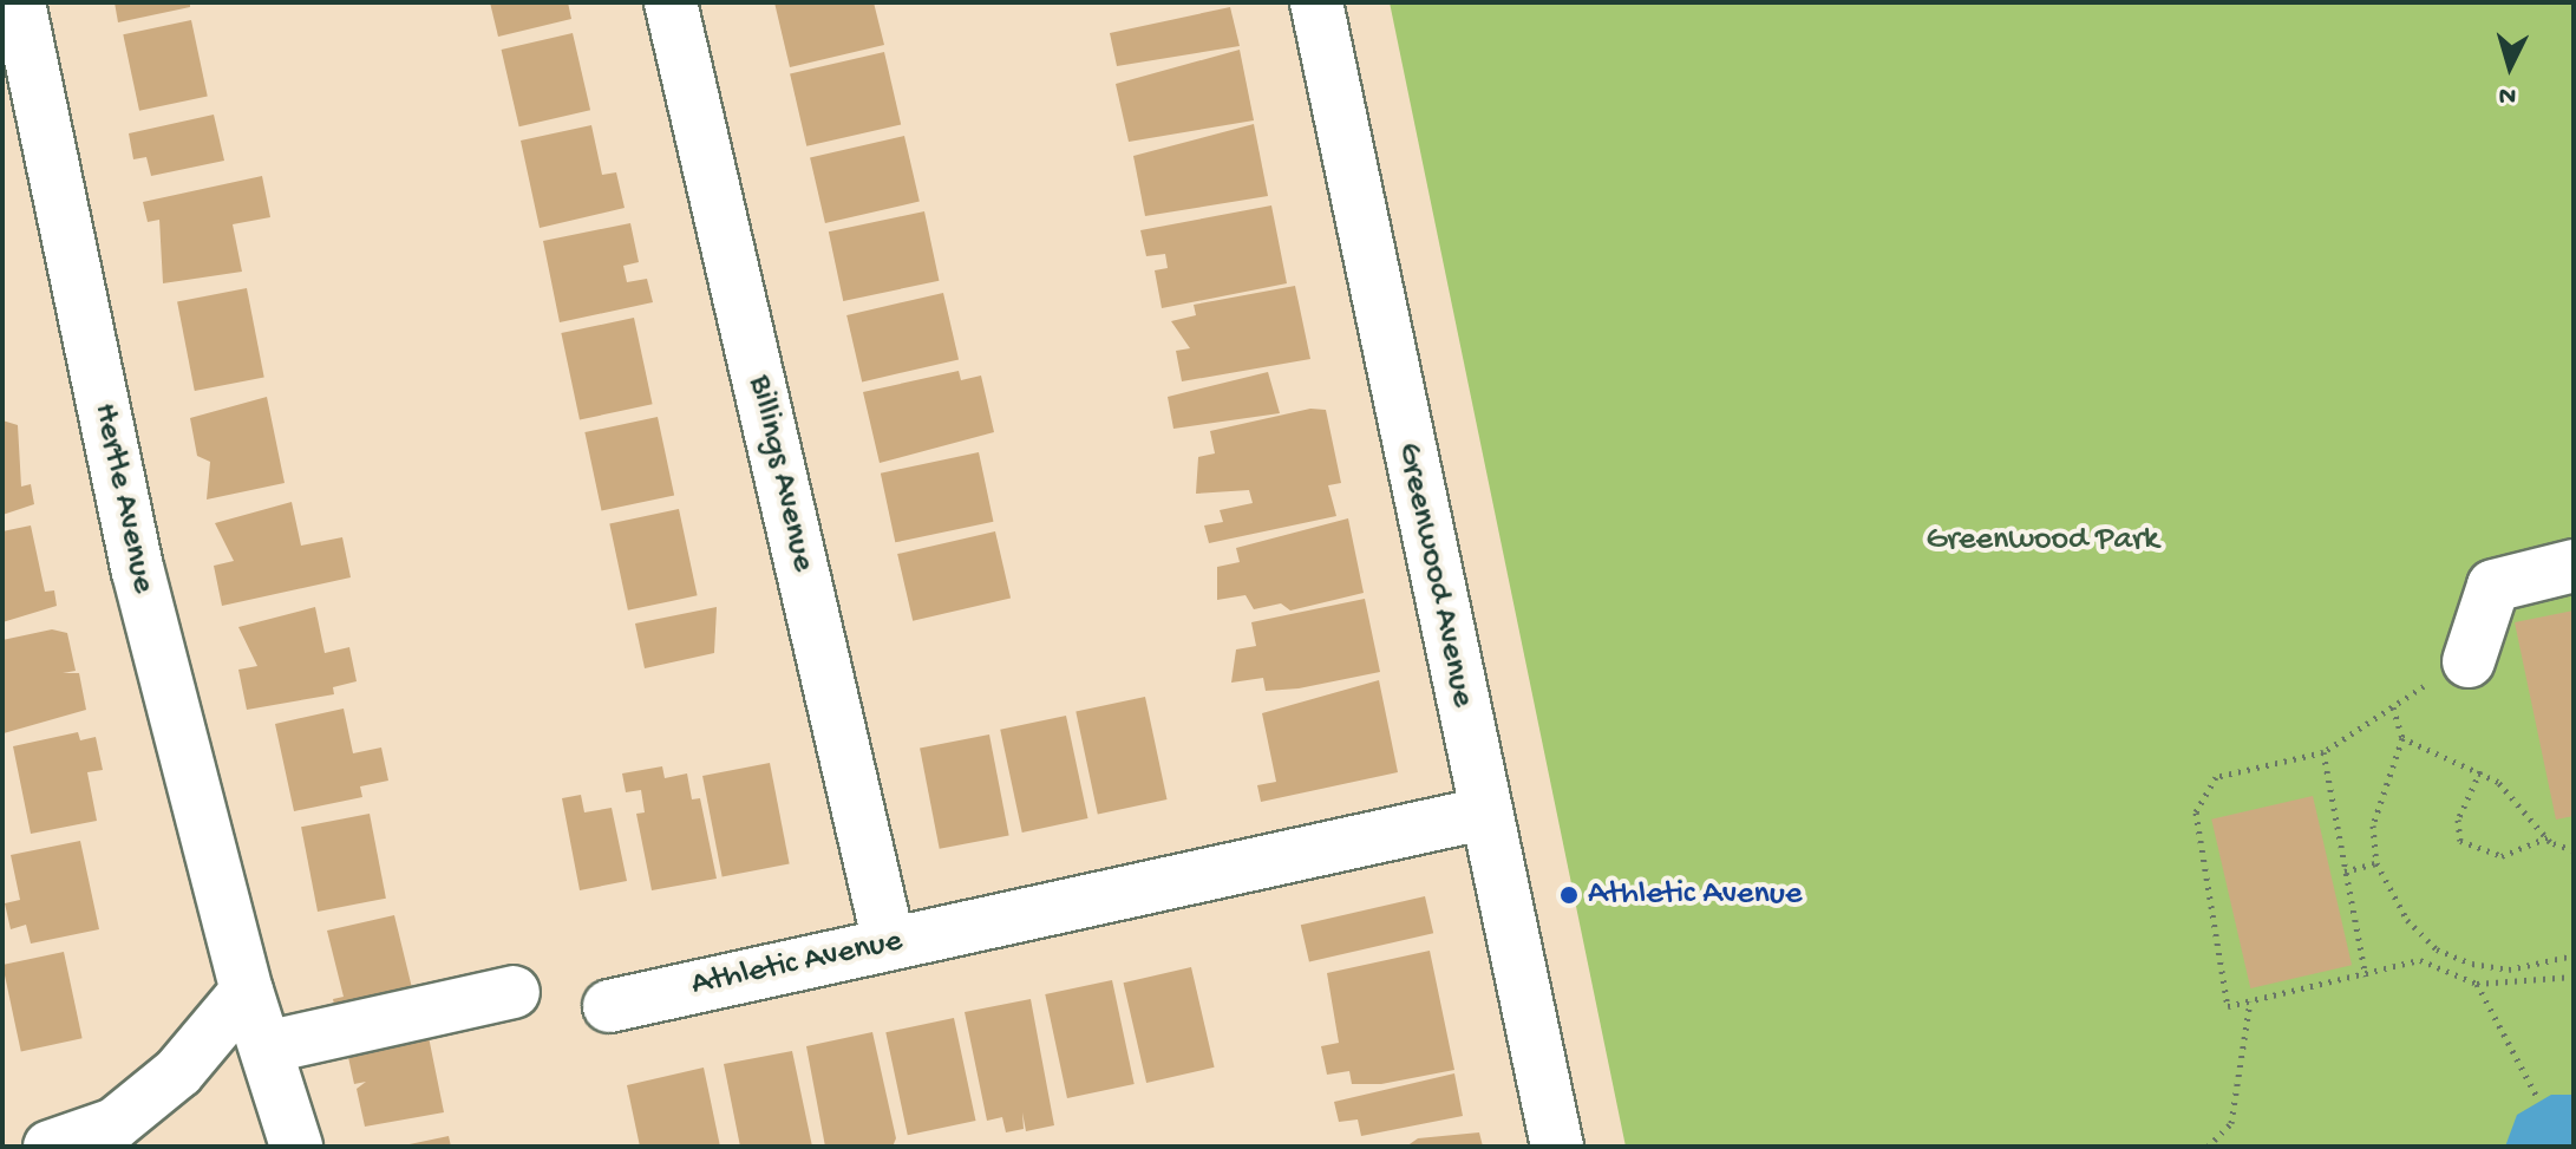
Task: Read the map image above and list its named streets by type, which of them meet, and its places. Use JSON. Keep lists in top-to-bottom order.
{
  "streets": {
    "street": [
      "Billings Avenue",
      "Hertle Avenue",
      "Greenwood Avenue",
      "Athletic Avenue"
    ]
  },
  "crossings": [
    ["Billings Avenue", "Athletic Avenue"],
    ["Greenwood Avenue", "Athletic Avenue"]
  ],
  "parks": ["Greenwood Park"],
  "places": ["Athletic Avenue"],
  "north": "bottom"
}
